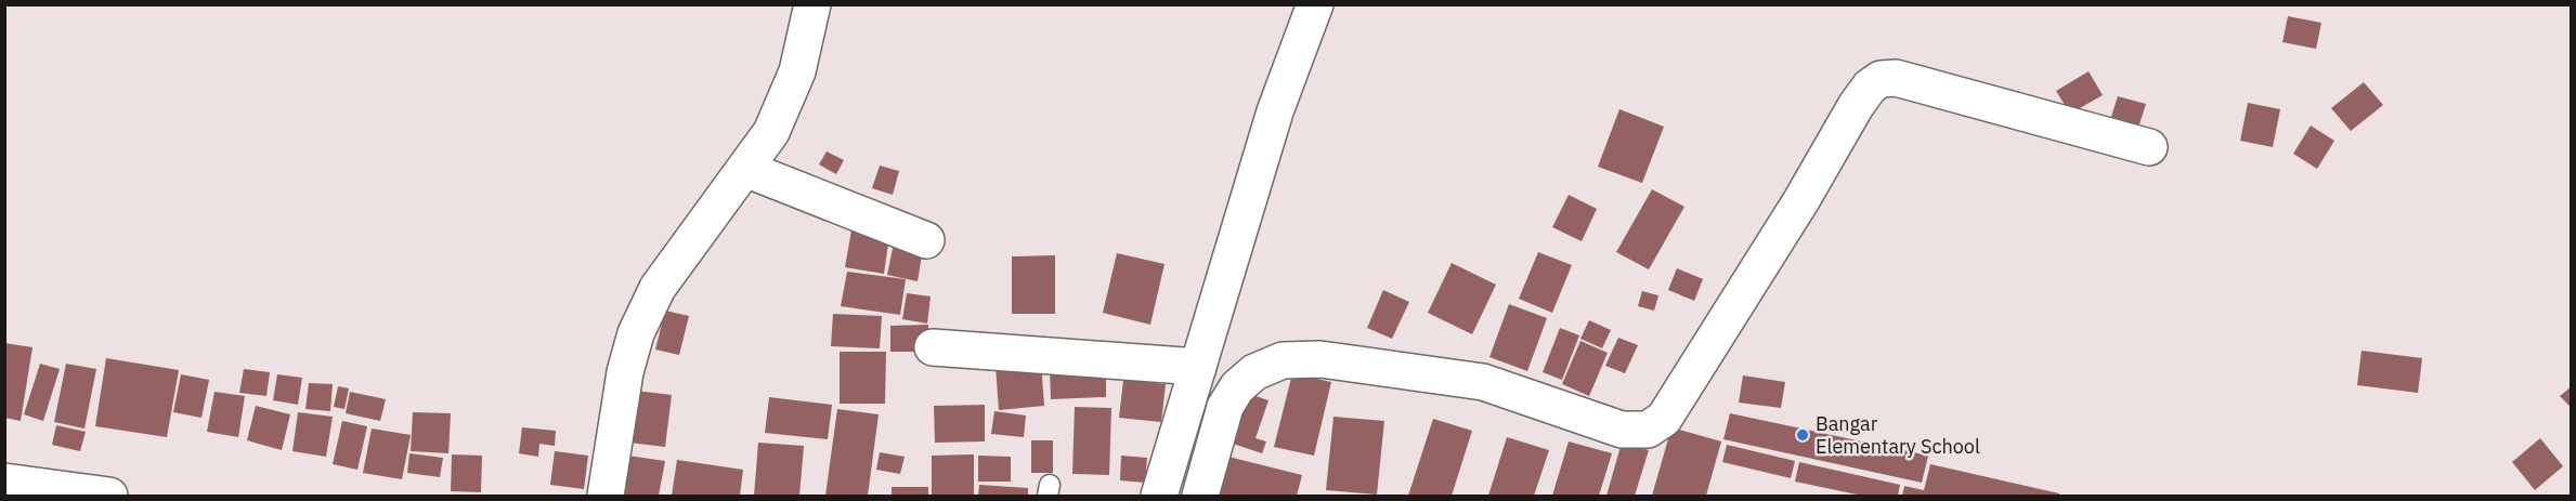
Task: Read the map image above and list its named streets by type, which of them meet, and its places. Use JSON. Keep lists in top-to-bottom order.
{
  "places": ["Bangar Elementary School"]
}
